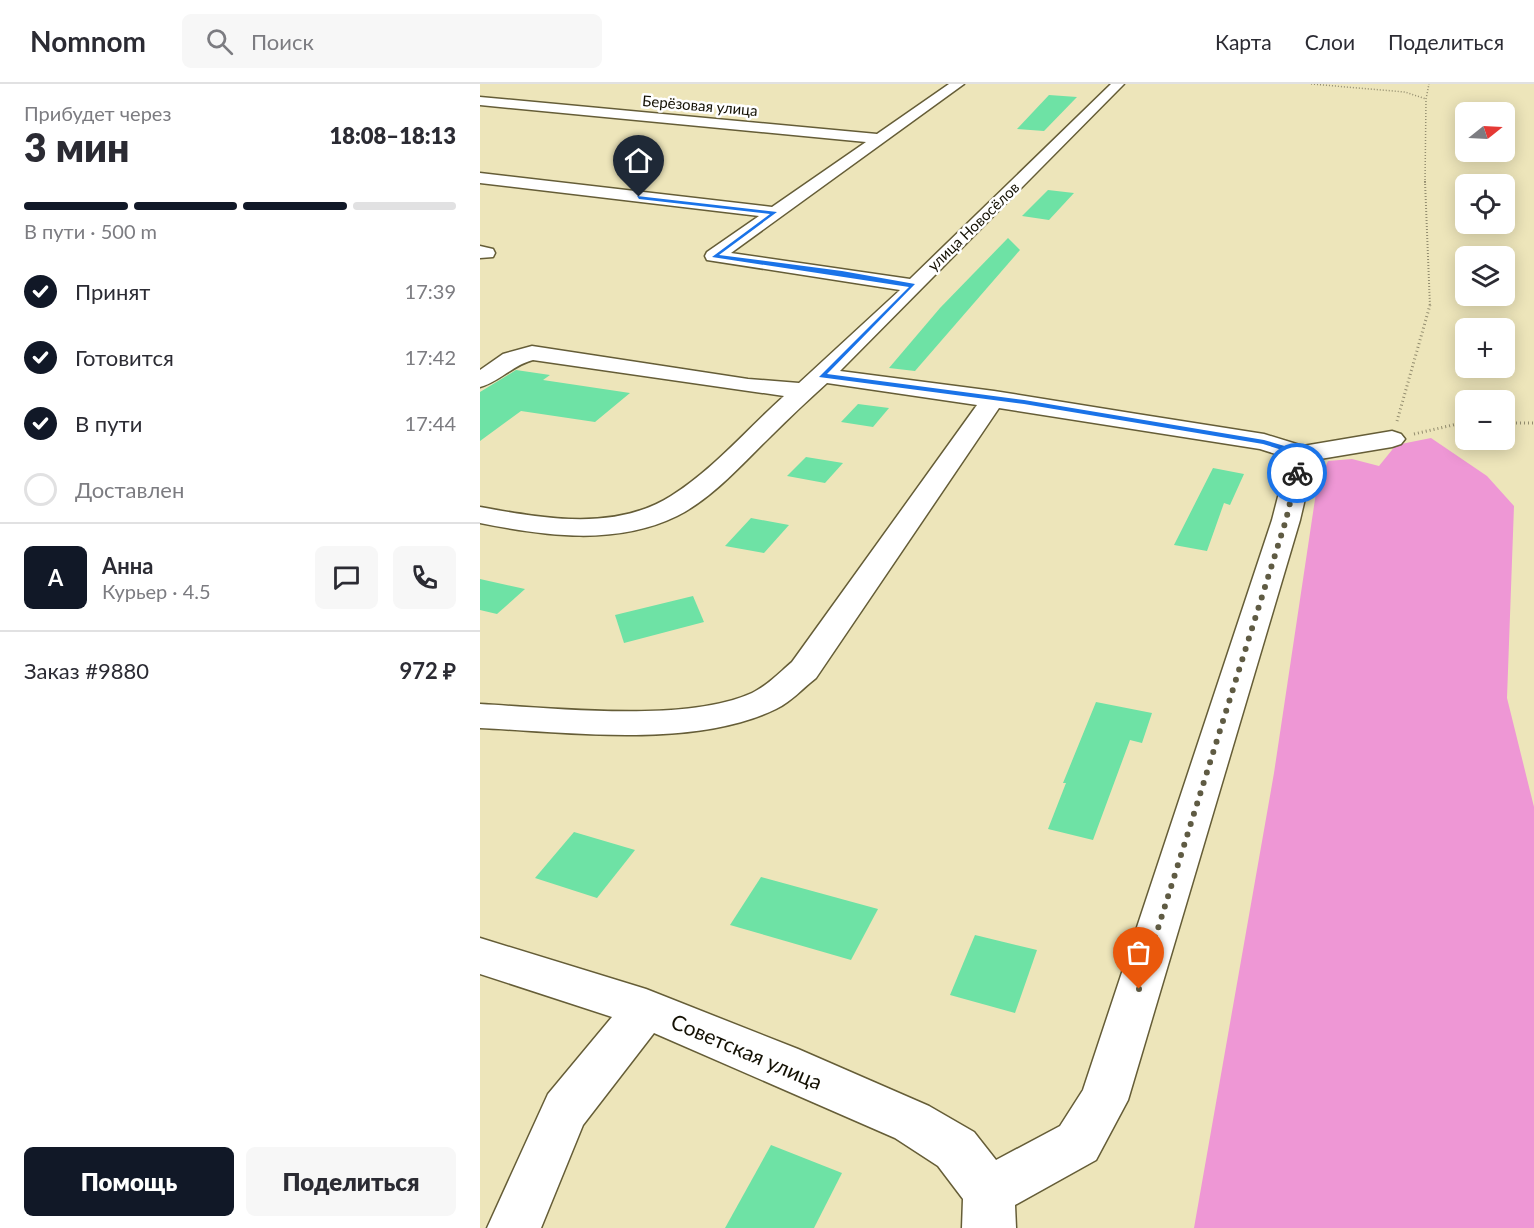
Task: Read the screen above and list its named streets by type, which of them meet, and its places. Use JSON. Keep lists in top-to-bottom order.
{
  "streets": {
    "street": ["Берёзовая улица", "улица Новосёлов", "Советская улица"]
  },
  "north": "right",
  "page": {
    "header": "Nomnom",
    "search": "Поиск",
    "nav": ["Карта", "Слои", "Поделиться"],
    "heading": ["3 мин", "Прибудет через", "18:08–18:13"],
    "panel": [
      "Анна",
      "Курьер · 4.5",
      "Заказ #9880",
      "972 ₽"
    ],
    "map_buttons": ["+", "−"],
    "bar": "В пути · 500 m",
    "list": [
      ["Принят", "17:39"],
      ["Готовится", "17:42"],
      ["В пути", "17:44"],
      "Доставлен"
    ],
    "round": "А",
    "buttons": ["Помощь", "Поделиться"]
  }
}
